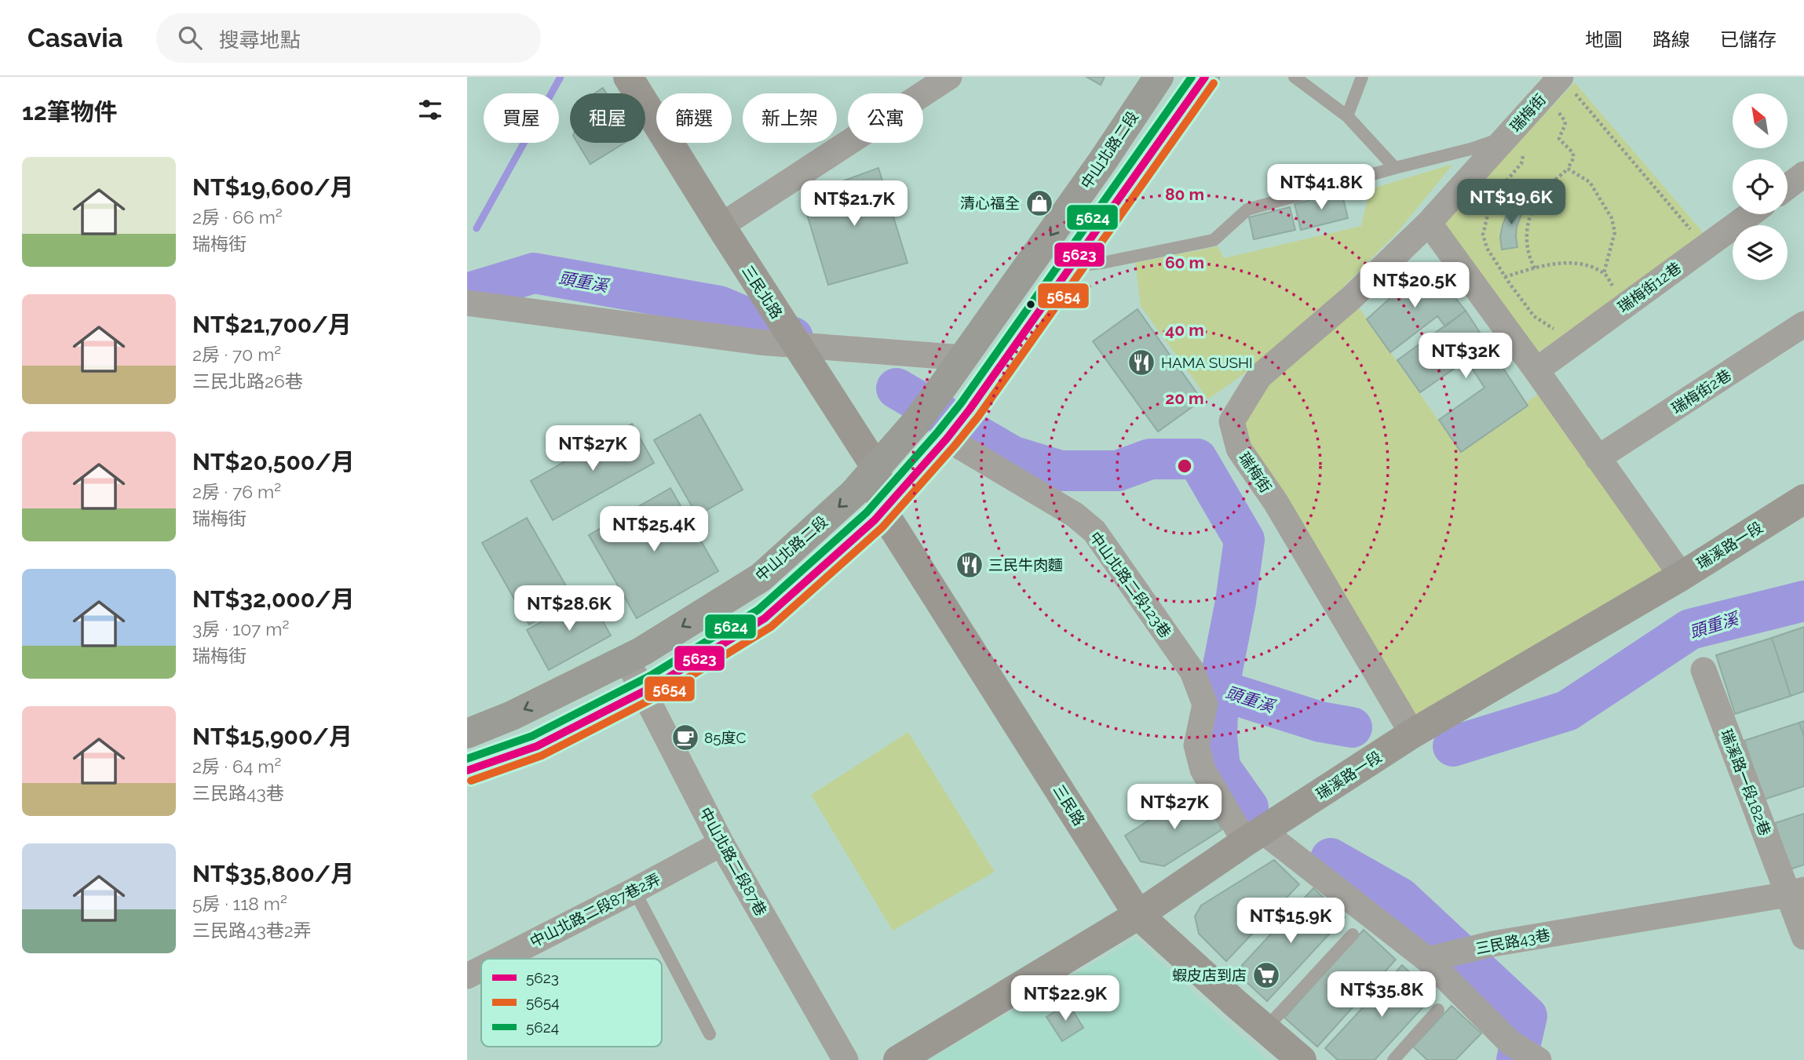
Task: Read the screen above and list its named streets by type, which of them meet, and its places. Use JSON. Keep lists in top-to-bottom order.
{
  "streets": {
    "main road": ["中山北路二段"],
    "street": [
      "瑞梅街",
      "瑞梅街12巷",
      "三民北路",
      "瑞梅街2巷",
      "瑞溪路一段",
      "中山北路二段123巷",
      "瑞溪路一段182巷",
      "三民路",
      "中山北路二段87巷",
      "中山北路二段87巷2弄",
      "三民路43巷"
    ]
  },
  "crossings": [
    ["瑞梅街", "瑞溪路一段"],
    ["中山北路二段", "三民北路"],
    ["中山北路二段", "中山北路二段87巷"],
    ["三民北路", "三民路"],
    ["瑞溪路一段", "中山北路二段123巷"],
    ["瑞溪路一段", "三民路"],
    ["瑞溪路一段182巷", "三民路43巷"],
    ["中山北路二段87巷", "中山北路二段87巷2弄"]
  ],
  "water": ["頭重溪"],
  "places": {
    "shop": ["清心福全"],
    "restaurant": ["HAMA SUSHI", "三民牛肉麵"],
    "cafe": ["85度C"],
    "supermarket": ["蝦皮店到店"]
  },
  "lines": ["transit line 5623", "transit line 5624", "transit line 5654"],
  "legend": ["5623", "5654", "5624"],
  "north": "top left",
  "page": {
    "header": "Casavia",
    "search": "搜尋地點",
    "nav": ["地圖", "路線", "已儲存"],
    "heading": "12筆物件",
    "chip": [
      "買屋",
      "租屋",
      "篩選",
      "新上架",
      "公寓"
    ],
    "list": [
      {
        "name": "NT$19,600/月",
        "note": "2房 · 66 m² · 瑞梅街"
      },
      {
        "name": "NT$21,700/月",
        "note": "2房 · 70 m² · 三民北路26巷"
      },
      {
        "name": "NT$20,500/月",
        "note": "2房 · 76 m² · 瑞梅街"
      },
      {
        "name": "NT$32,000/月",
        "note": "3房 · 107 m² · 瑞梅街"
      },
      {
        "name": "NT$15,900/月",
        "note": "2房 · 64 m² · 三民路43巷"
      },
      {
        "name": "NT$35,800/月",
        "note": "5房 · 118 m² · 三民路43巷2弄"
      }
    ],
    "price": [
      "NT$41.8K",
      "NT$19.6K",
      "NT$21.7K",
      "NT$20.5K",
      "NT$32K",
      "NT$27K",
      "NT$25.4K",
      "NT$28.6K",
      "NT$27K",
      "NT$15.9K",
      "NT$35.8K",
      "NT$22.9K"
    ]
  },
  "rings": [
    "80 m",
    "60 m",
    "40 m",
    "20 m"
  ]
}
